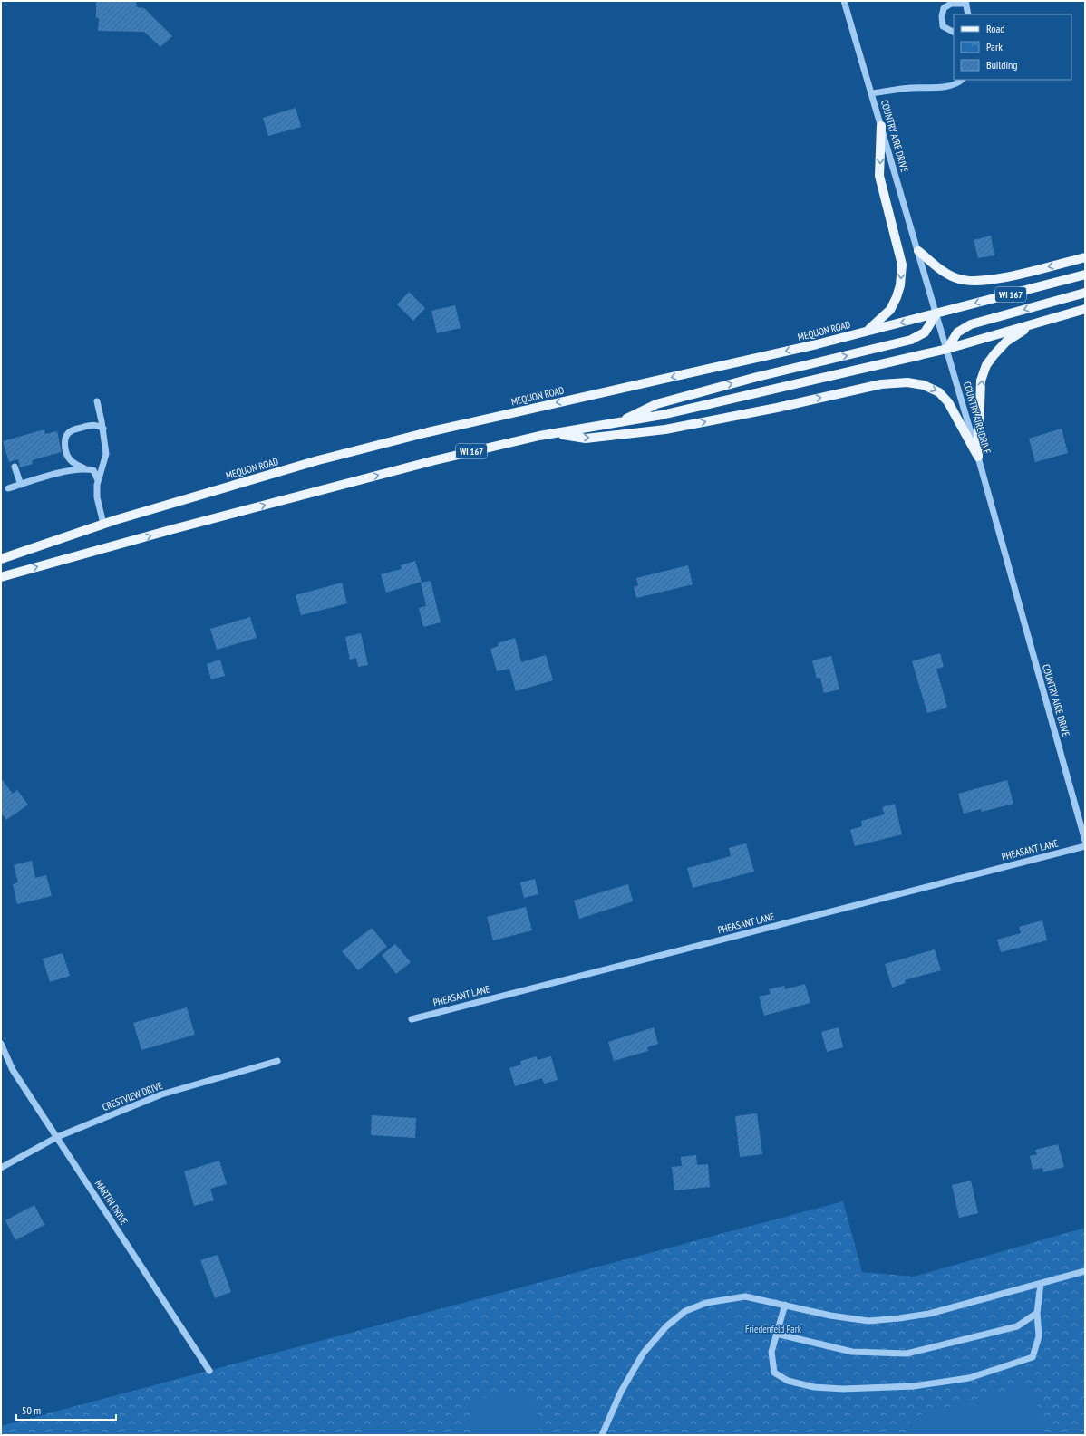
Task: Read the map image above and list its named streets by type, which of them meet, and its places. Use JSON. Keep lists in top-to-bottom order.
{
  "streets": {
    "main road": ["WI 167", "MEQUON ROAD"],
    "street": [
      "COUNTRY AIRE DRIVE",
      "PHEASANT LANE",
      "CRESTVIEW DRIVE",
      "MARTIN DRIVE"
    ]
  },
  "crossings": [
    ["COUNTRY AIRE DRIVE", "WI 167"],
    ["COUNTRY AIRE DRIVE", "MEQUON ROAD"],
    ["CRESTVIEW DRIVE", "MARTIN DRIVE"]
  ],
  "parks": ["Friedenfeld Park"],
  "legend": ["Road", "Park", "Building"],
  "scale_bar": "50 m"
}
